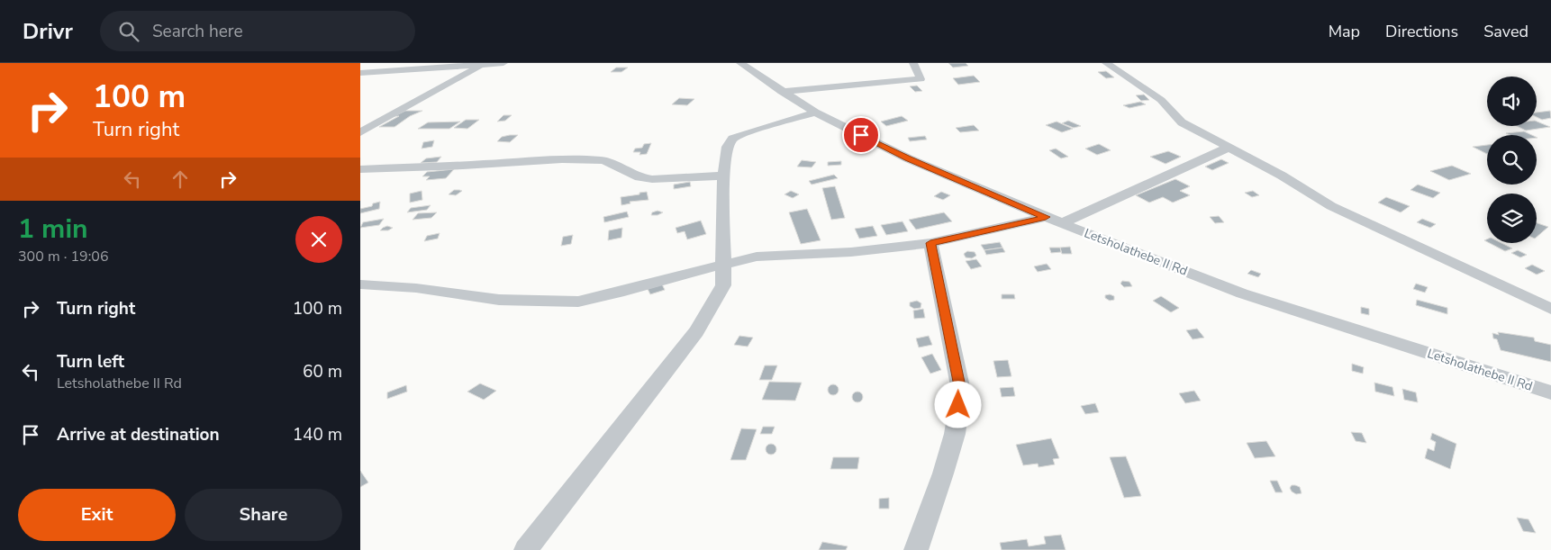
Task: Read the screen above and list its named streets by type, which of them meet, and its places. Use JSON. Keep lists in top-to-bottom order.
{
  "streets": {
    "street": ["Letsholathebe II Rd"]
  },
  "page": {
    "header": "Drivr",
    "search": "Search here",
    "nav": ["Map", "Directions", "Saved"],
    "turn": ["100 m", "Turn right"],
    "heading": ["1 min", "300 m · 19:06"],
    "list": [
      {
        "name": "Turn right",
        "value": "100 m"
      },
      {
        "name": "Turn left",
        "note": "Letsholathebe II Rd",
        "value": "60 m"
      },
      {
        "name": "Arrive at destination",
        "value": "140 m"
      }
    ],
    "buttons": ["Exit", "Share"]
  }
}
